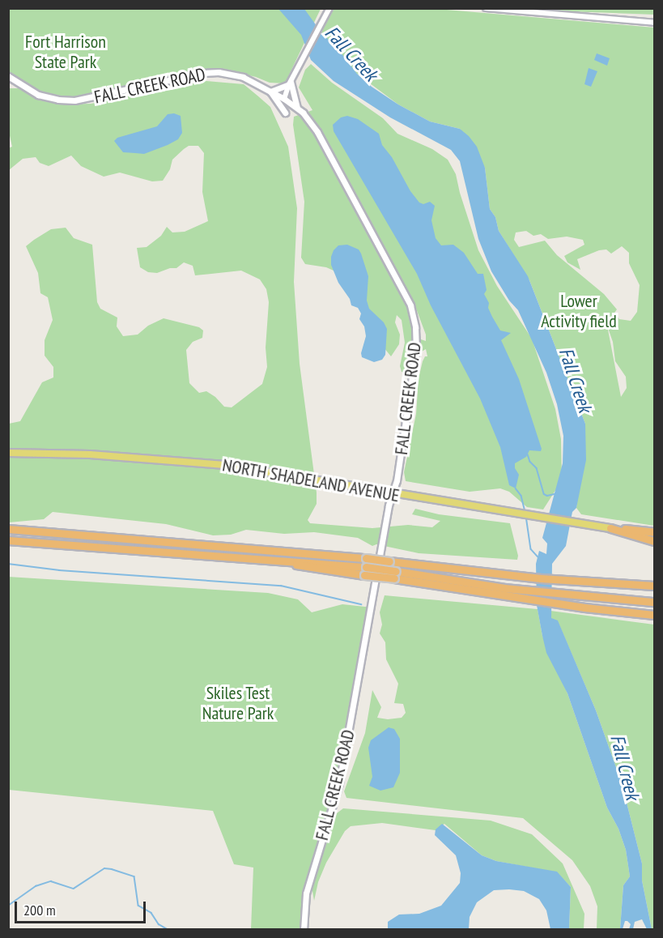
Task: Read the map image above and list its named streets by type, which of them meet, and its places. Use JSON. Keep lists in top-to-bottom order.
{
  "streets": {
    "main road": ["FALL CREEK ROAD", "NORTH SHADELAND AVENUE"]
  },
  "crossings": [
    ["FALL CREEK ROAD", "NORTH SHADELAND AVENUE"]
  ],
  "water": ["Fall Creek"],
  "parks": ["Fort Harrison State Park", "Lower Activity field", "Skiles Test Nature Park"],
  "scale_bar": "200 m"
}
